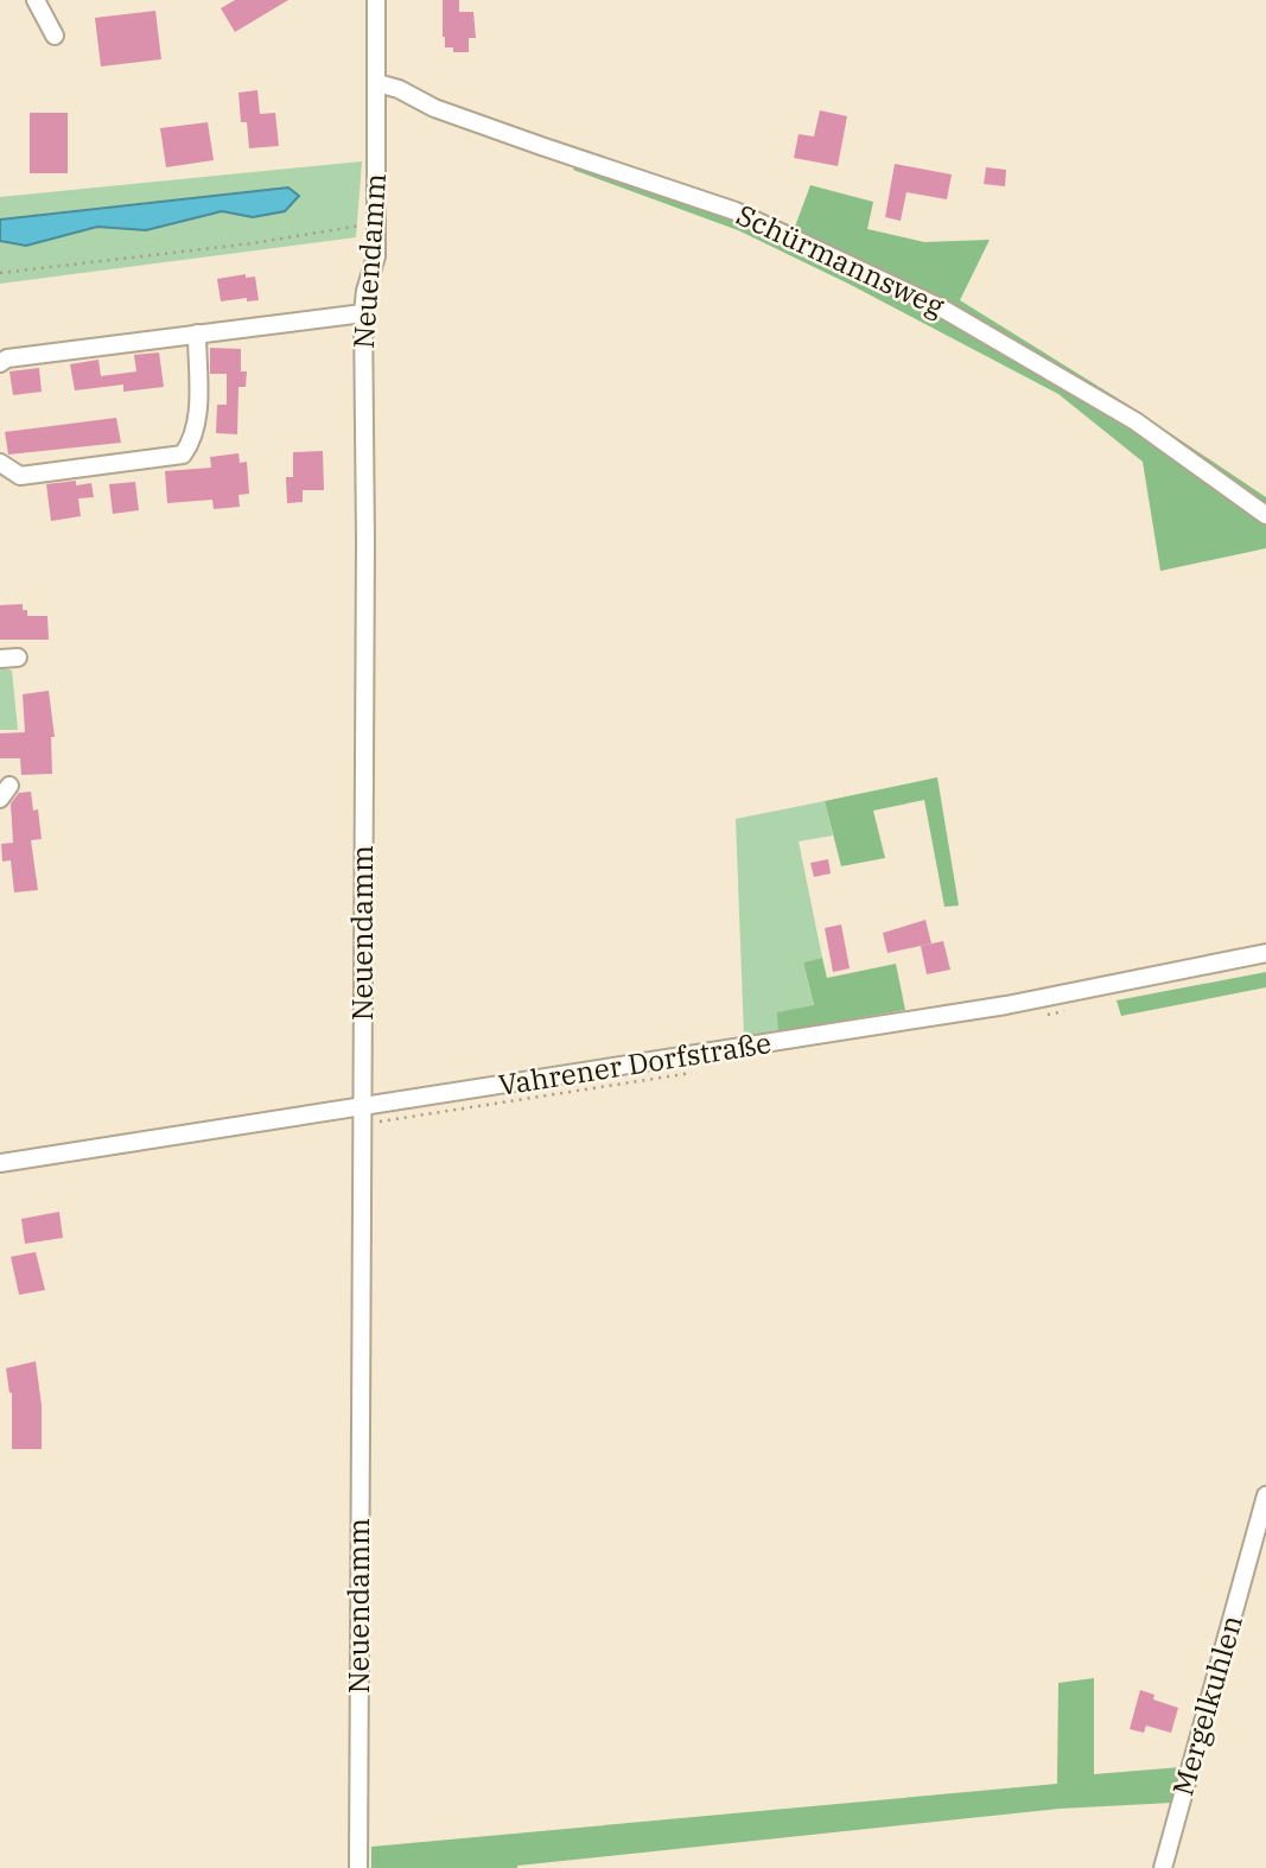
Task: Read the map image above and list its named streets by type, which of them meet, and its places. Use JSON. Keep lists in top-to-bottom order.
{
  "streets": {
    "street": [
      "Neuendamm",
      "Schürmannsweg",
      "Vahrener Dorfstraße",
      "Mergelkuhlen"
    ]
  },
  "crossings": [
    ["Neuendamm", "Schürmannsweg"],
    ["Neuendamm", "Vahrener Dorfstraße"]
  ]
}
